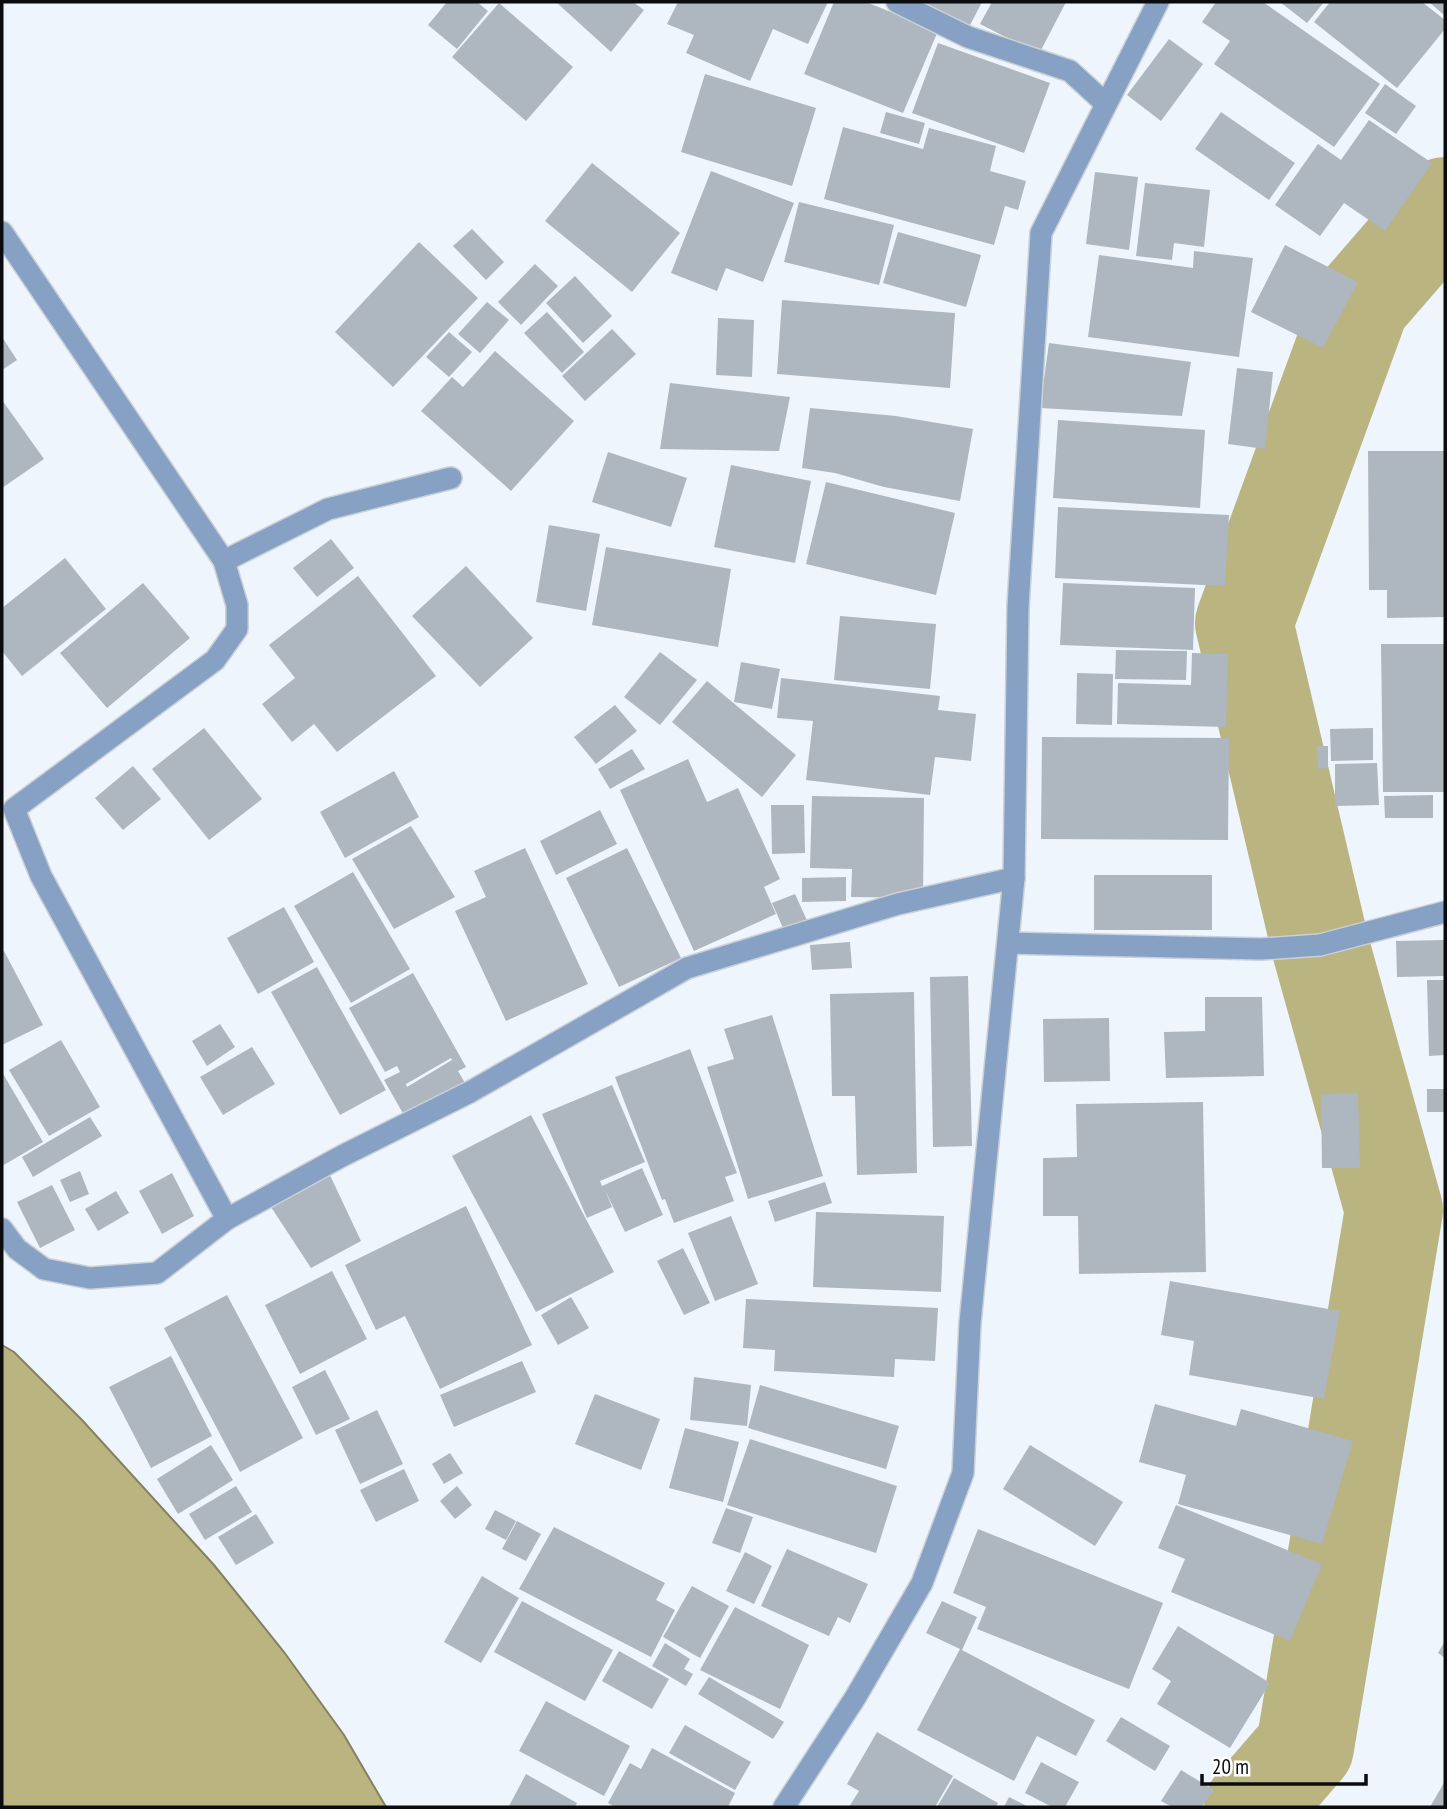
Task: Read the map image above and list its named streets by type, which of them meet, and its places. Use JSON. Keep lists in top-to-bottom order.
{
  "scale_bar": "20 m"
}
